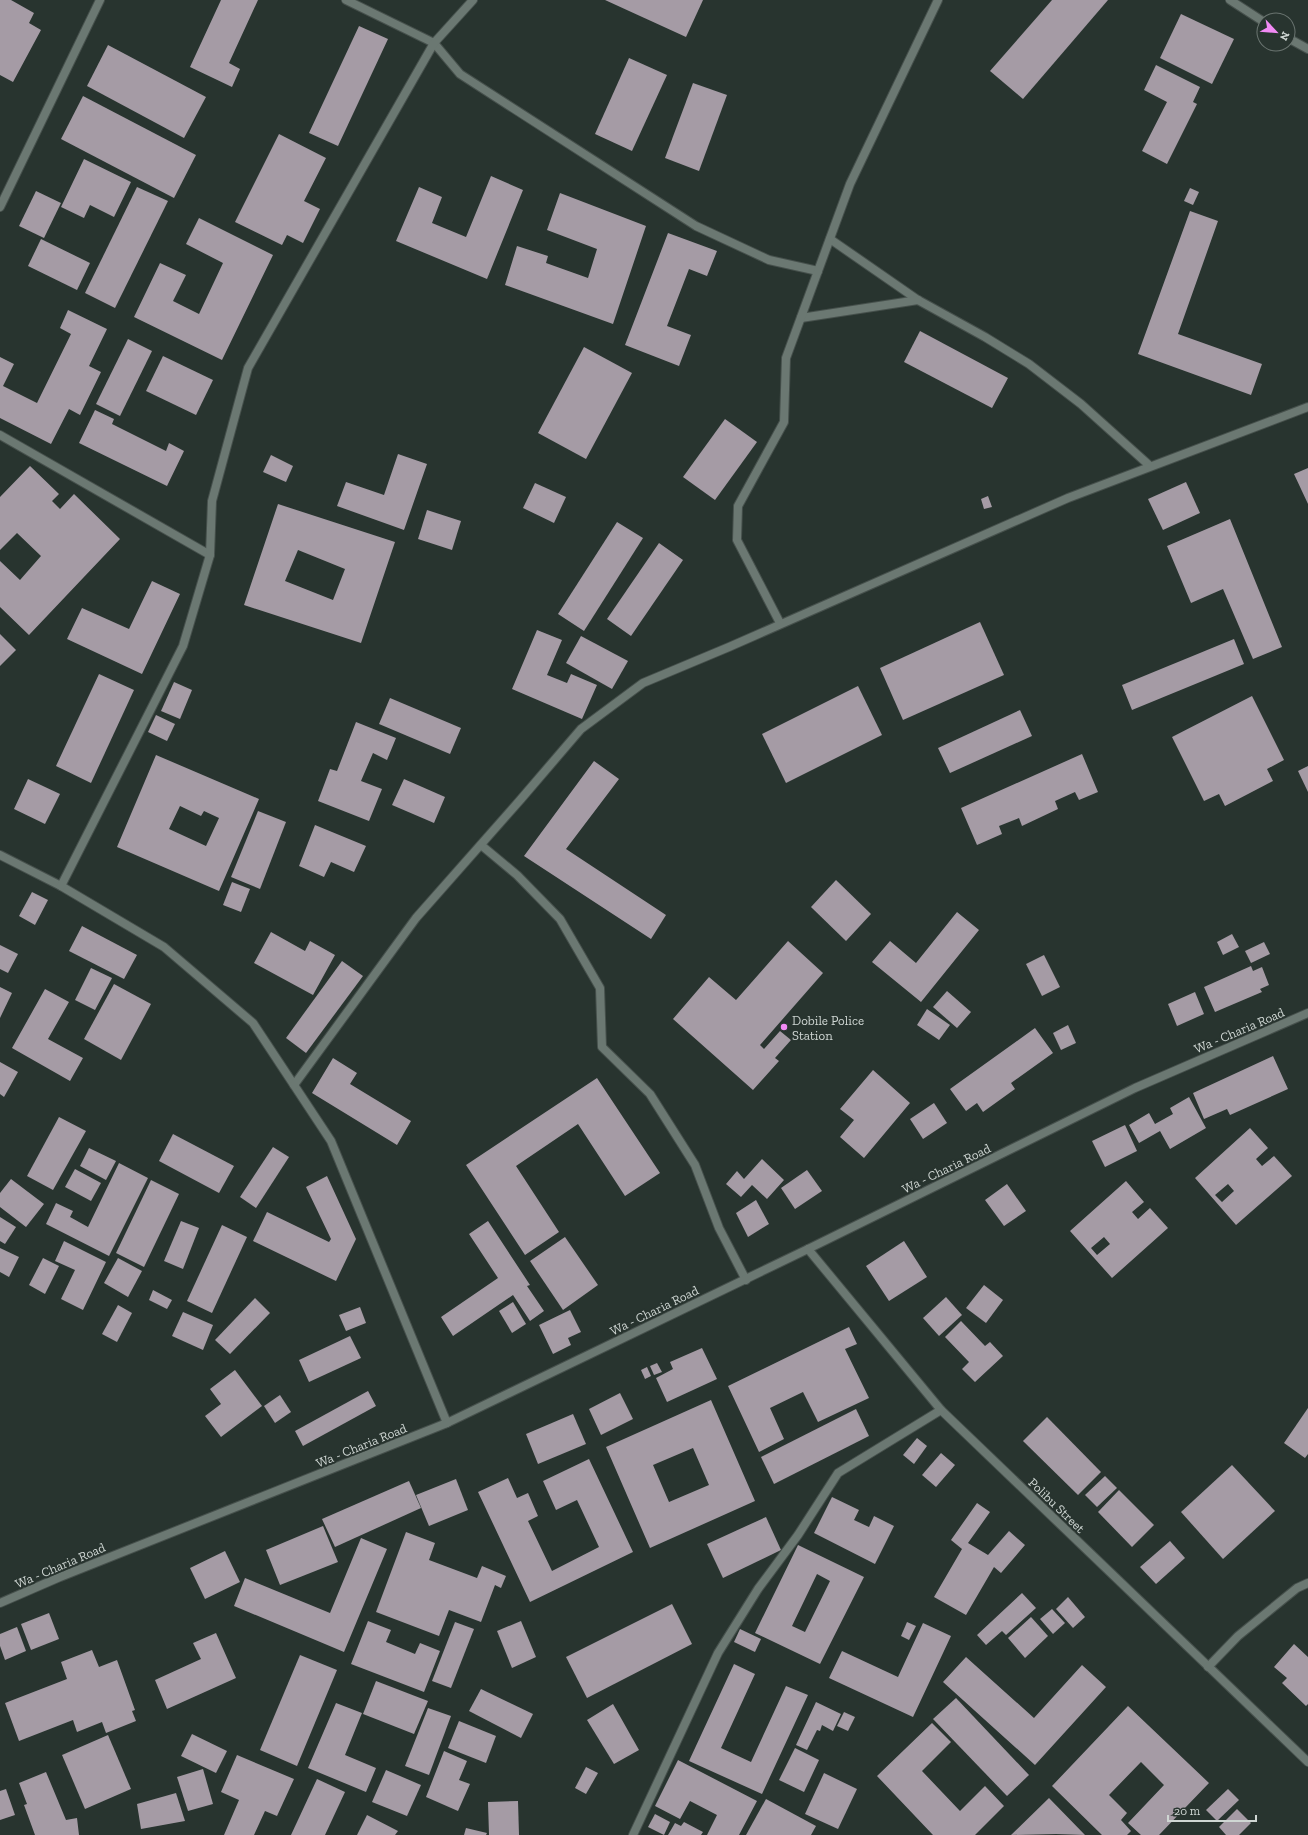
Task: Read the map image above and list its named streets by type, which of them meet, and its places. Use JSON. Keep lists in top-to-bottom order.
{
  "streets": {
    "street": ["Wa - Charia Road", "Polibu Street"]
  },
  "crossings": [
    ["Wa - Charia Road", "Polibu Street"]
  ],
  "places": ["Dobile Police Station"],
  "scale_bar": "20 m",
  "north": "bottom right"
}
